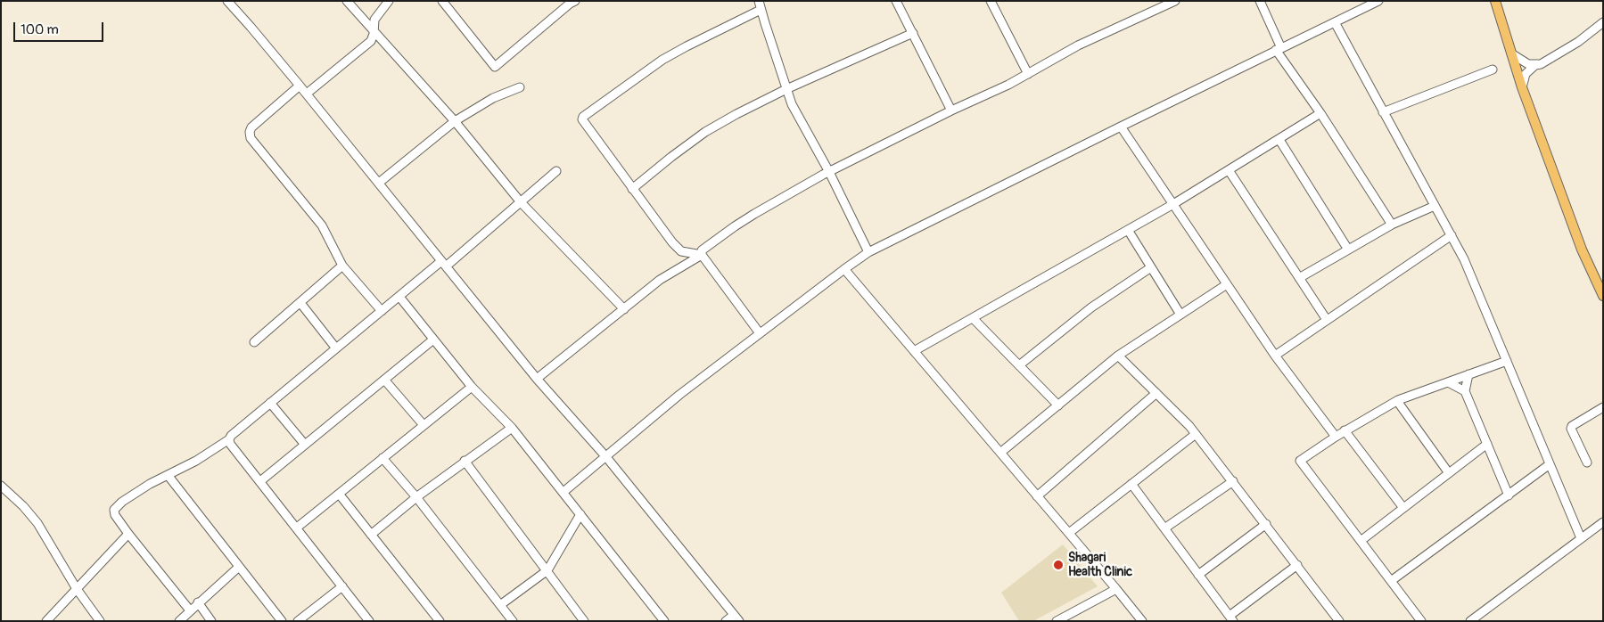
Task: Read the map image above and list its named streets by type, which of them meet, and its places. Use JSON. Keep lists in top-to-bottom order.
{
  "places": ["Shagari Health Clinic"],
  "scale_bar": "100 m"
}
